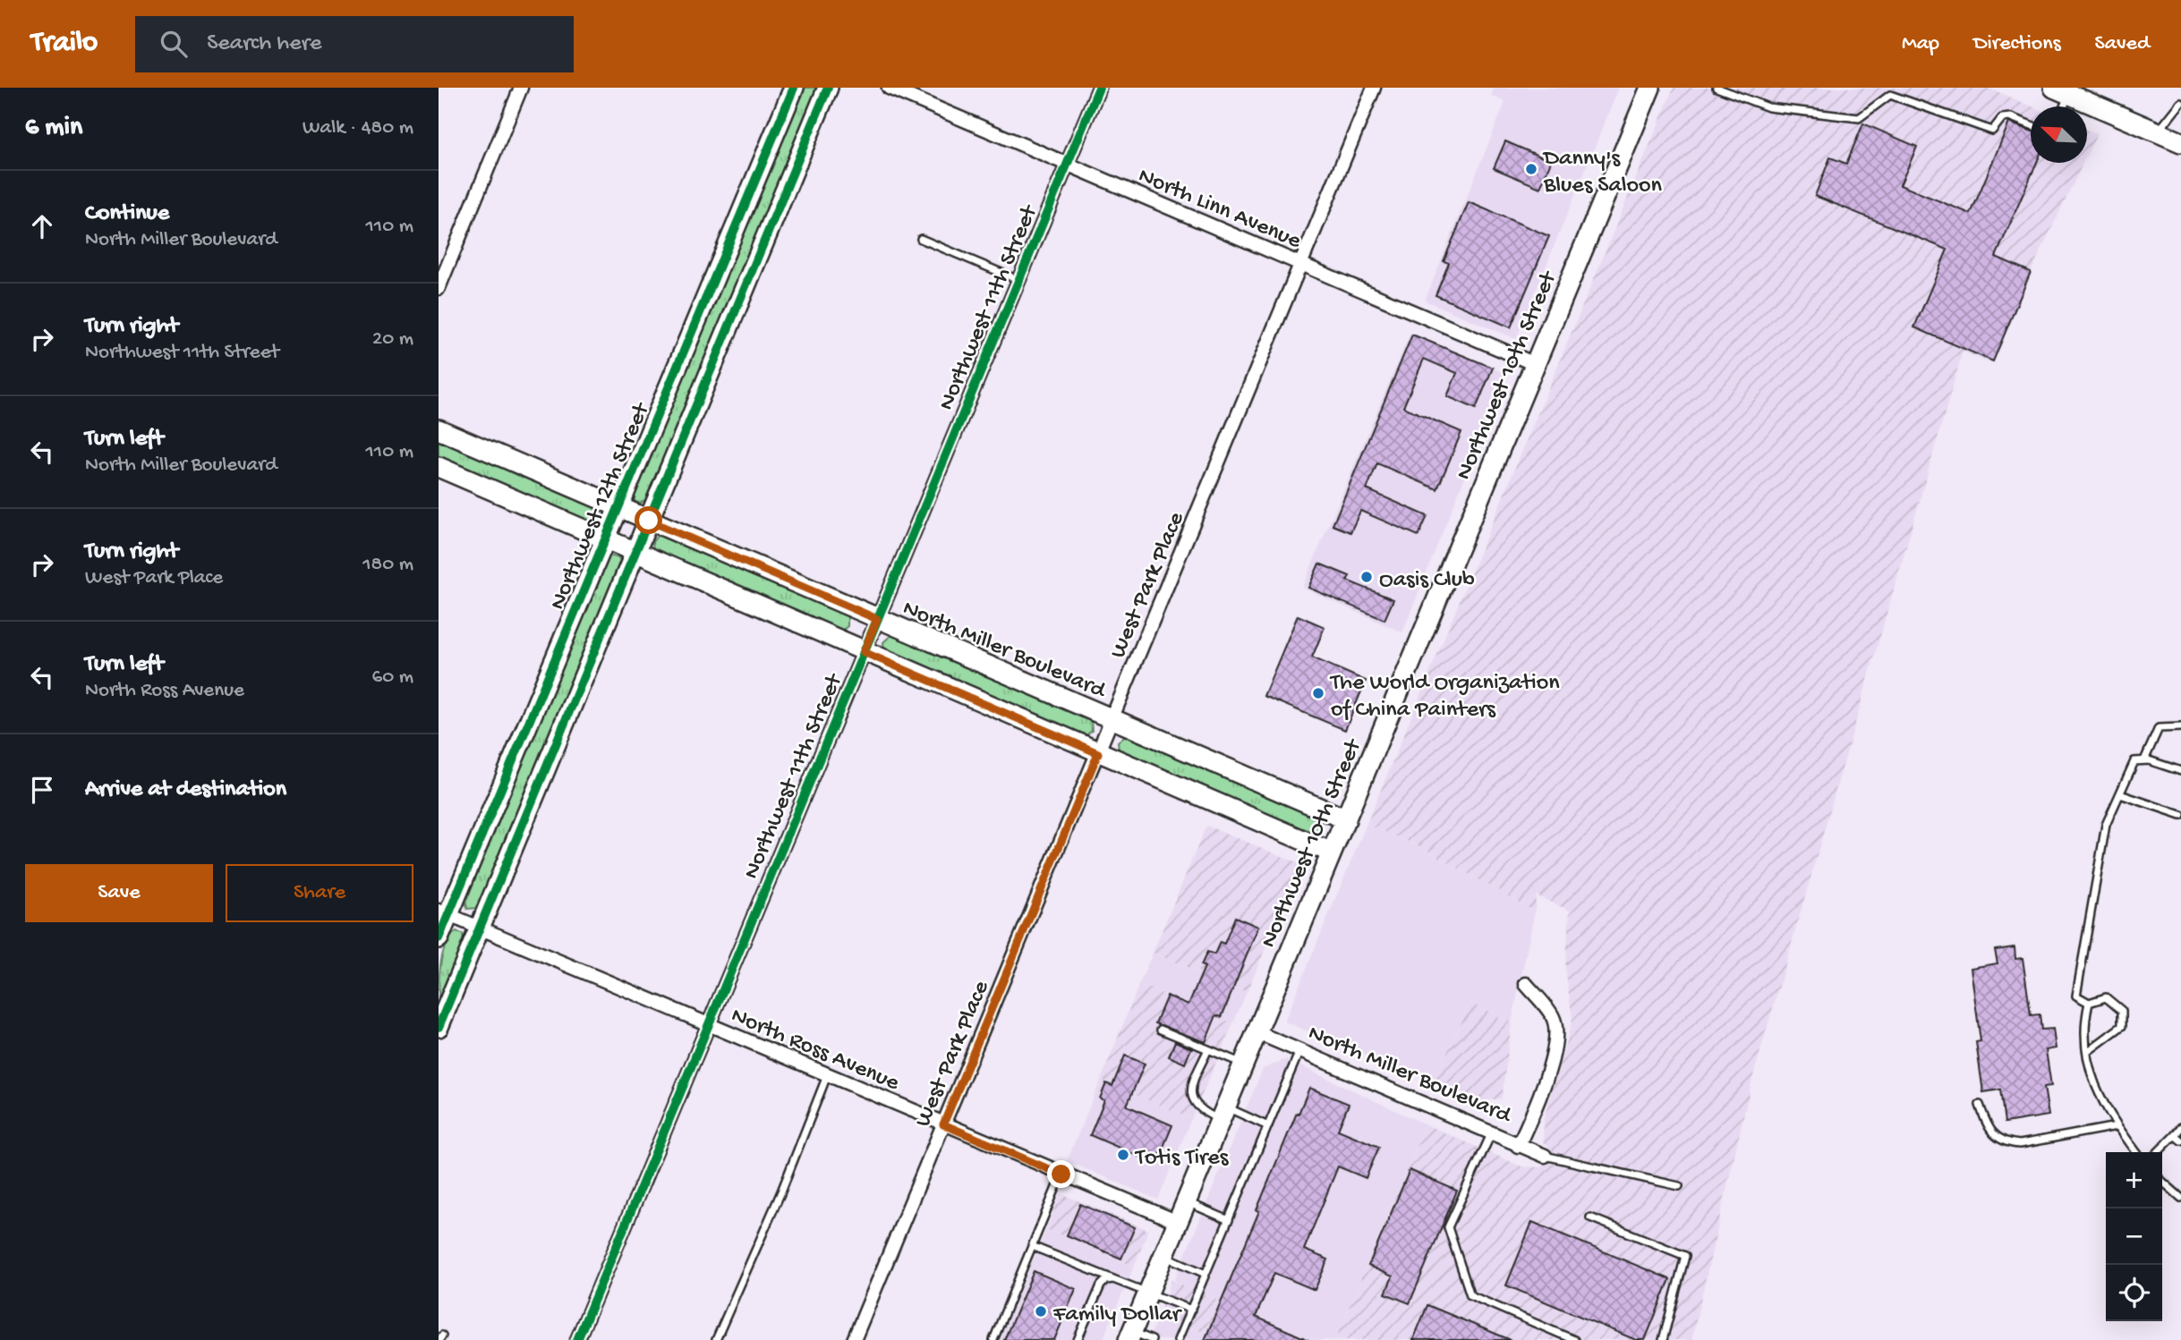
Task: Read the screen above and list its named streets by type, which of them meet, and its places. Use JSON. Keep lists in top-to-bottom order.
{
  "streets": {
    "street": [
      "North Linn Avenue",
      "Northwest 11th Street",
      "Northwest 10th Street",
      "Northwest 12th Street",
      "West Park Place",
      "North Miller Boulevard",
      "North Ross Avenue"
    ]
  },
  "crossings": [
    ["North Linn Avenue", "Northwest 11th Street"],
    ["North Linn Avenue", "Northwest 10th Street"],
    ["North Linn Avenue", "West Park Place"],
    ["Northwest 11th Street", "North Miller Boulevard"],
    ["Northwest 11th Street", "North Ross Avenue"],
    ["Northwest 10th Street", "North Miller Boulevard"],
    ["Northwest 10th Street", "North Ross Avenue"],
    ["Northwest 12th Street", "North Miller Boulevard"],
    ["Northwest 12th Street", "North Ross Avenue"],
    ["West Park Place", "North Miller Boulevard"],
    ["West Park Place", "North Ross Avenue"]
  ],
  "places": [
    "Danny's Blues Saloon",
    "Oasis Club",
    "The World Organization of China Painters",
    "Totis Tires",
    "Family Dollar"
  ],
  "north": "top left",
  "page": {
    "header": "Trailo",
    "search": "Search here",
    "nav": ["Map", "Directions", "Saved"],
    "heading": ["6 min", "Walk · 480 m"],
    "list": [
      ["Continue", "North Miller Boulevard", "110 m"],
      ["Turn right", "Northwest 11th Street", "20 m"],
      ["Turn left", "North Miller Boulevard", "110 m"],
      ["Turn right", "West Park Place", "180 m"],
      ["Turn left", "North Ross Avenue", "60 m"],
      "Arrive at destination"
    ],
    "buttons": ["Save", "Share"],
    "map_buttons": ["+", "−"]
  }
}
